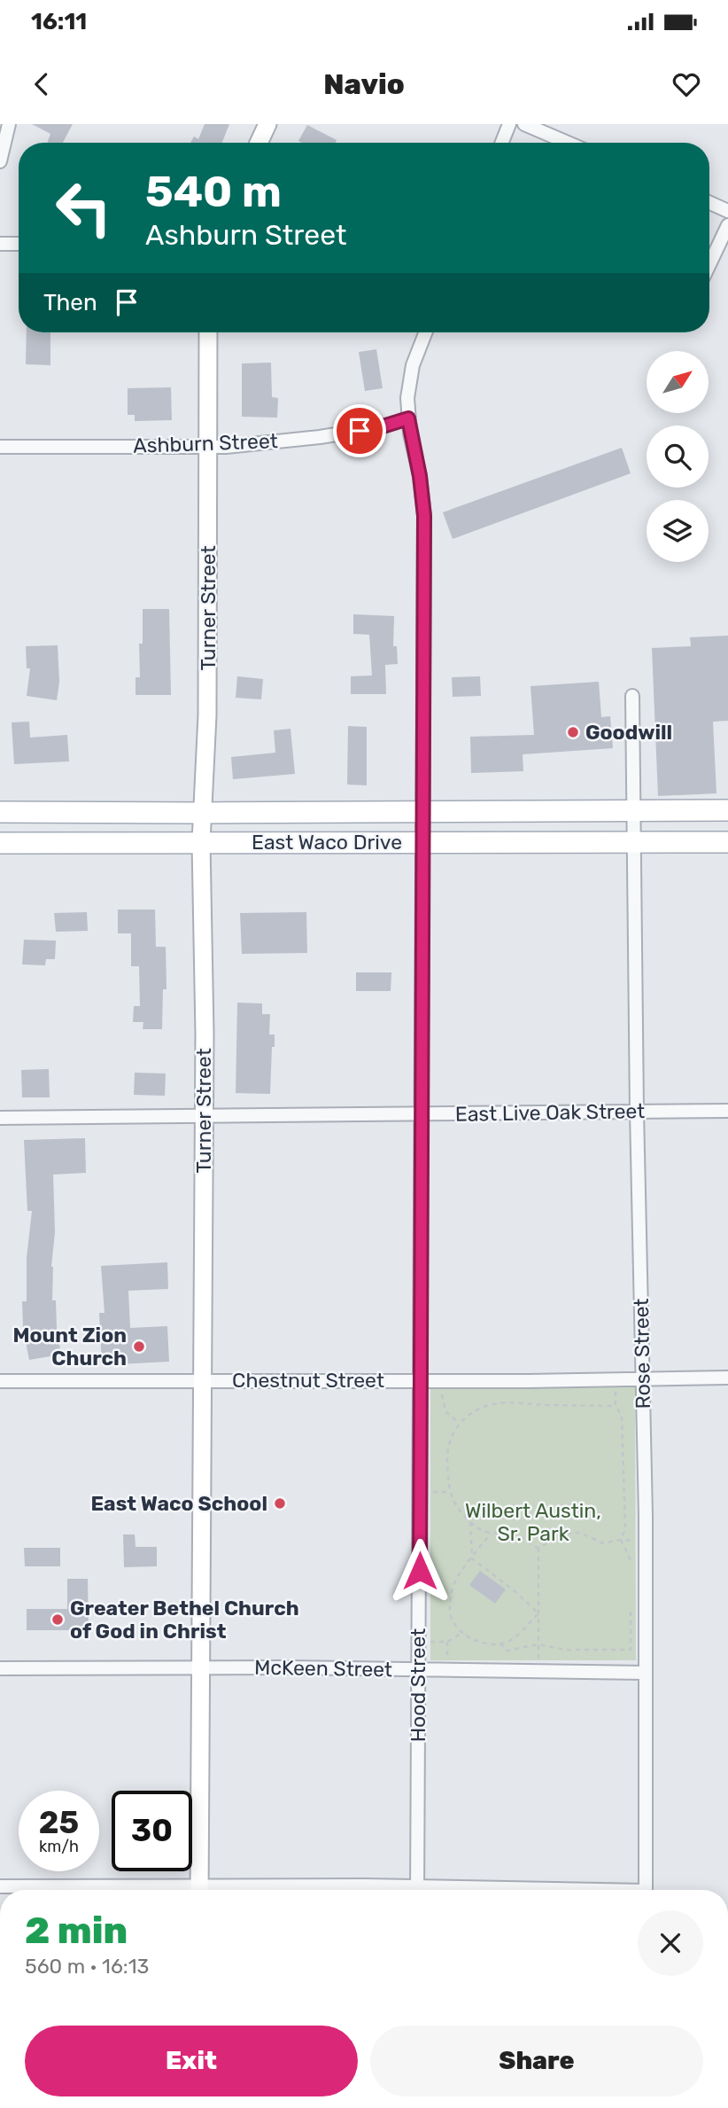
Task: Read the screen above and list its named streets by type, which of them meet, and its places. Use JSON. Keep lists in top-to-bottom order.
{
  "streets": {
    "main road": ["East Waco Drive"],
    "street": [
      "Ashburn Street",
      "Turner Street",
      "East Live Oak Street",
      "Rose Street",
      "Chestnut Street",
      "McKeen Street",
      "Hood Street"
    ]
  },
  "crossings": [
    ["Ashburn Street", "Turner Street"],
    ["Ashburn Street", "Hood Street"],
    ["Turner Street", "East Waco Drive"],
    ["Turner Street", "East Live Oak Street"],
    ["Turner Street", "Chestnut Street"],
    ["Turner Street", "McKeen Street"],
    ["East Waco Drive", "Rose Street"],
    ["East Waco Drive", "Hood Street"],
    ["East Live Oak Street", "Rose Street"],
    ["East Live Oak Street", "Hood Street"],
    ["Rose Street", "Chestnut Street"],
    ["Rose Street", "McKeen Street"],
    ["Chestnut Street", "Hood Street"],
    ["McKeen Street", "Hood Street"]
  ],
  "parks": ["Wilbert Austin, Sr. Park"],
  "places": [
    "Goodwill",
    "Mount Zion Church",
    "East Waco School",
    "Greater Bethel Church of God in Christ"
  ],
  "north": "top right",
  "page": {
    "status": "16:11",
    "header": "Navio",
    "turn": ["540 m", "Ashburn Street"],
    "then": "Then",
    "speed": "25 km/h",
    "limit": "30",
    "heading": ["2 min", "560 m · 16:13"],
    "buttons": ["Exit", "Share"]
  }
}
